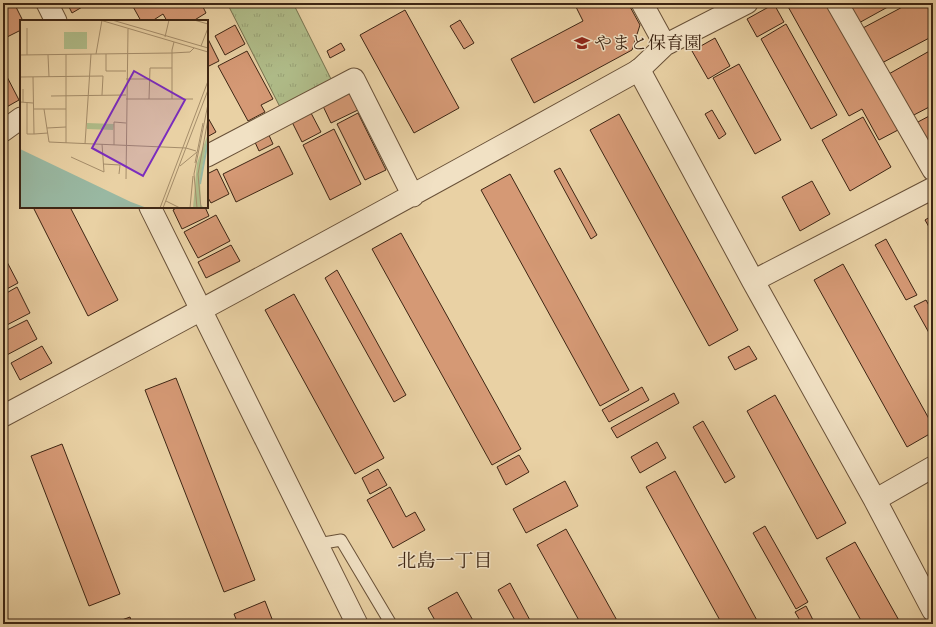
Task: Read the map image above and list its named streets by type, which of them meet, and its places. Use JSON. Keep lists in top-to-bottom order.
{
  "districts": ["北島一丁目"],
  "places": {
    "school or university": ["やまと保育園"]
  }
}
